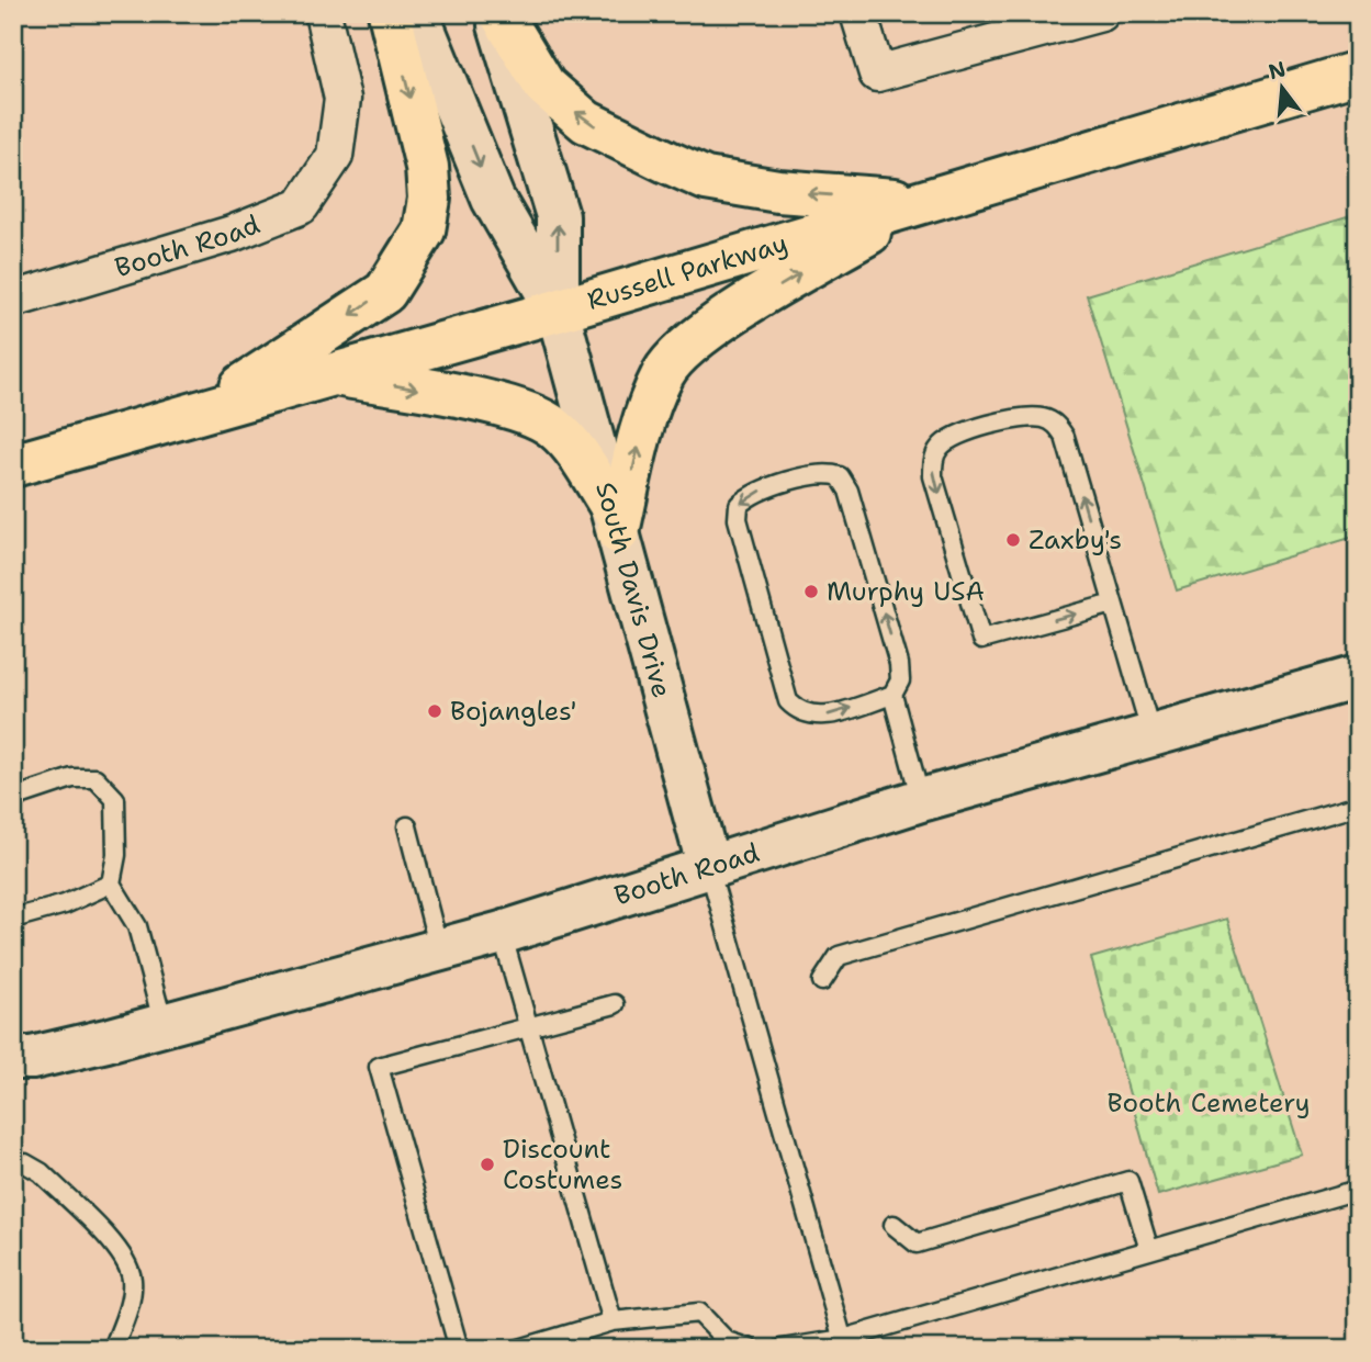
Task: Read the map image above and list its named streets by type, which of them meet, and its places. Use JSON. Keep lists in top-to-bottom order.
{
  "streets": {
    "main road": ["Russell Parkway"],
    "street": ["Booth Road", "South Davis Drive"]
  },
  "crossings": [
    ["Booth Road", "South Davis Drive"],
    ["Russell Parkway", "South Davis Drive"]
  ],
  "parks": ["Booth Cemetery"],
  "places": [
    "Zaxby's",
    "Murphy USA",
    "Bojangles'",
    "Discount Costumes"
  ],
  "north": "top"
}
